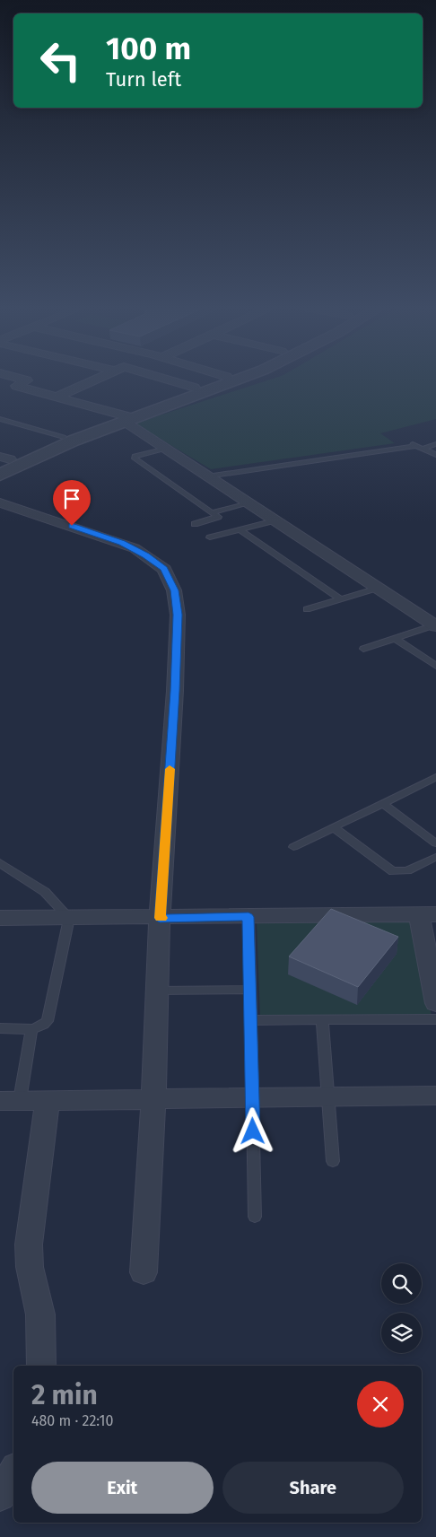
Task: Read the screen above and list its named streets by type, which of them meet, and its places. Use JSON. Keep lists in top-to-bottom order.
{
  "page": {
    "turn": ["100 m", "Turn left"],
    "heading": ["2 min", "480 m · 22:10"],
    "buttons": ["Exit", "Share"]
  }
}
